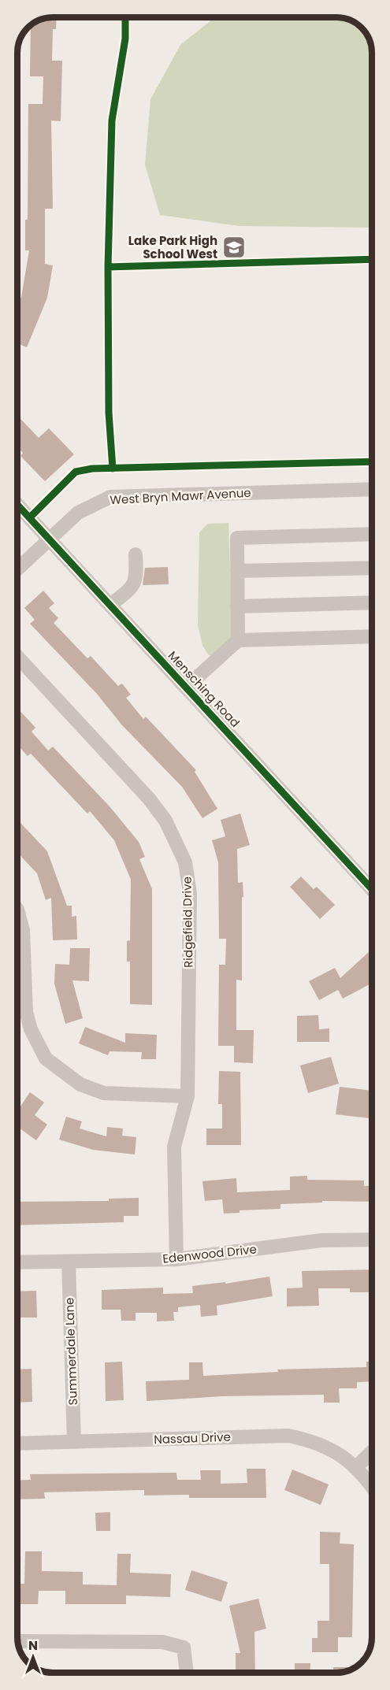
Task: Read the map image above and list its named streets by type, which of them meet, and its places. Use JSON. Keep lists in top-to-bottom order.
{
  "streets": {
    "street": [
      "West Bryn Mawr Avenue",
      "Mensching Road",
      "Ridgefield Drive",
      "Edenwood Drive",
      "Summerdale Lane",
      "Nassau Drive"
    ]
  },
  "crossings": [
    ["West Bryn Mawr Avenue", "Mensching Road"],
    ["Ridgefield Drive", "Edenwood Drive"],
    ["Edenwood Drive", "Summerdale Lane"],
    ["Summerdale Lane", "Nassau Drive"]
  ],
  "places": {
    "school or university": ["Lake Park High School West"]
  },
  "north": "top"
}
